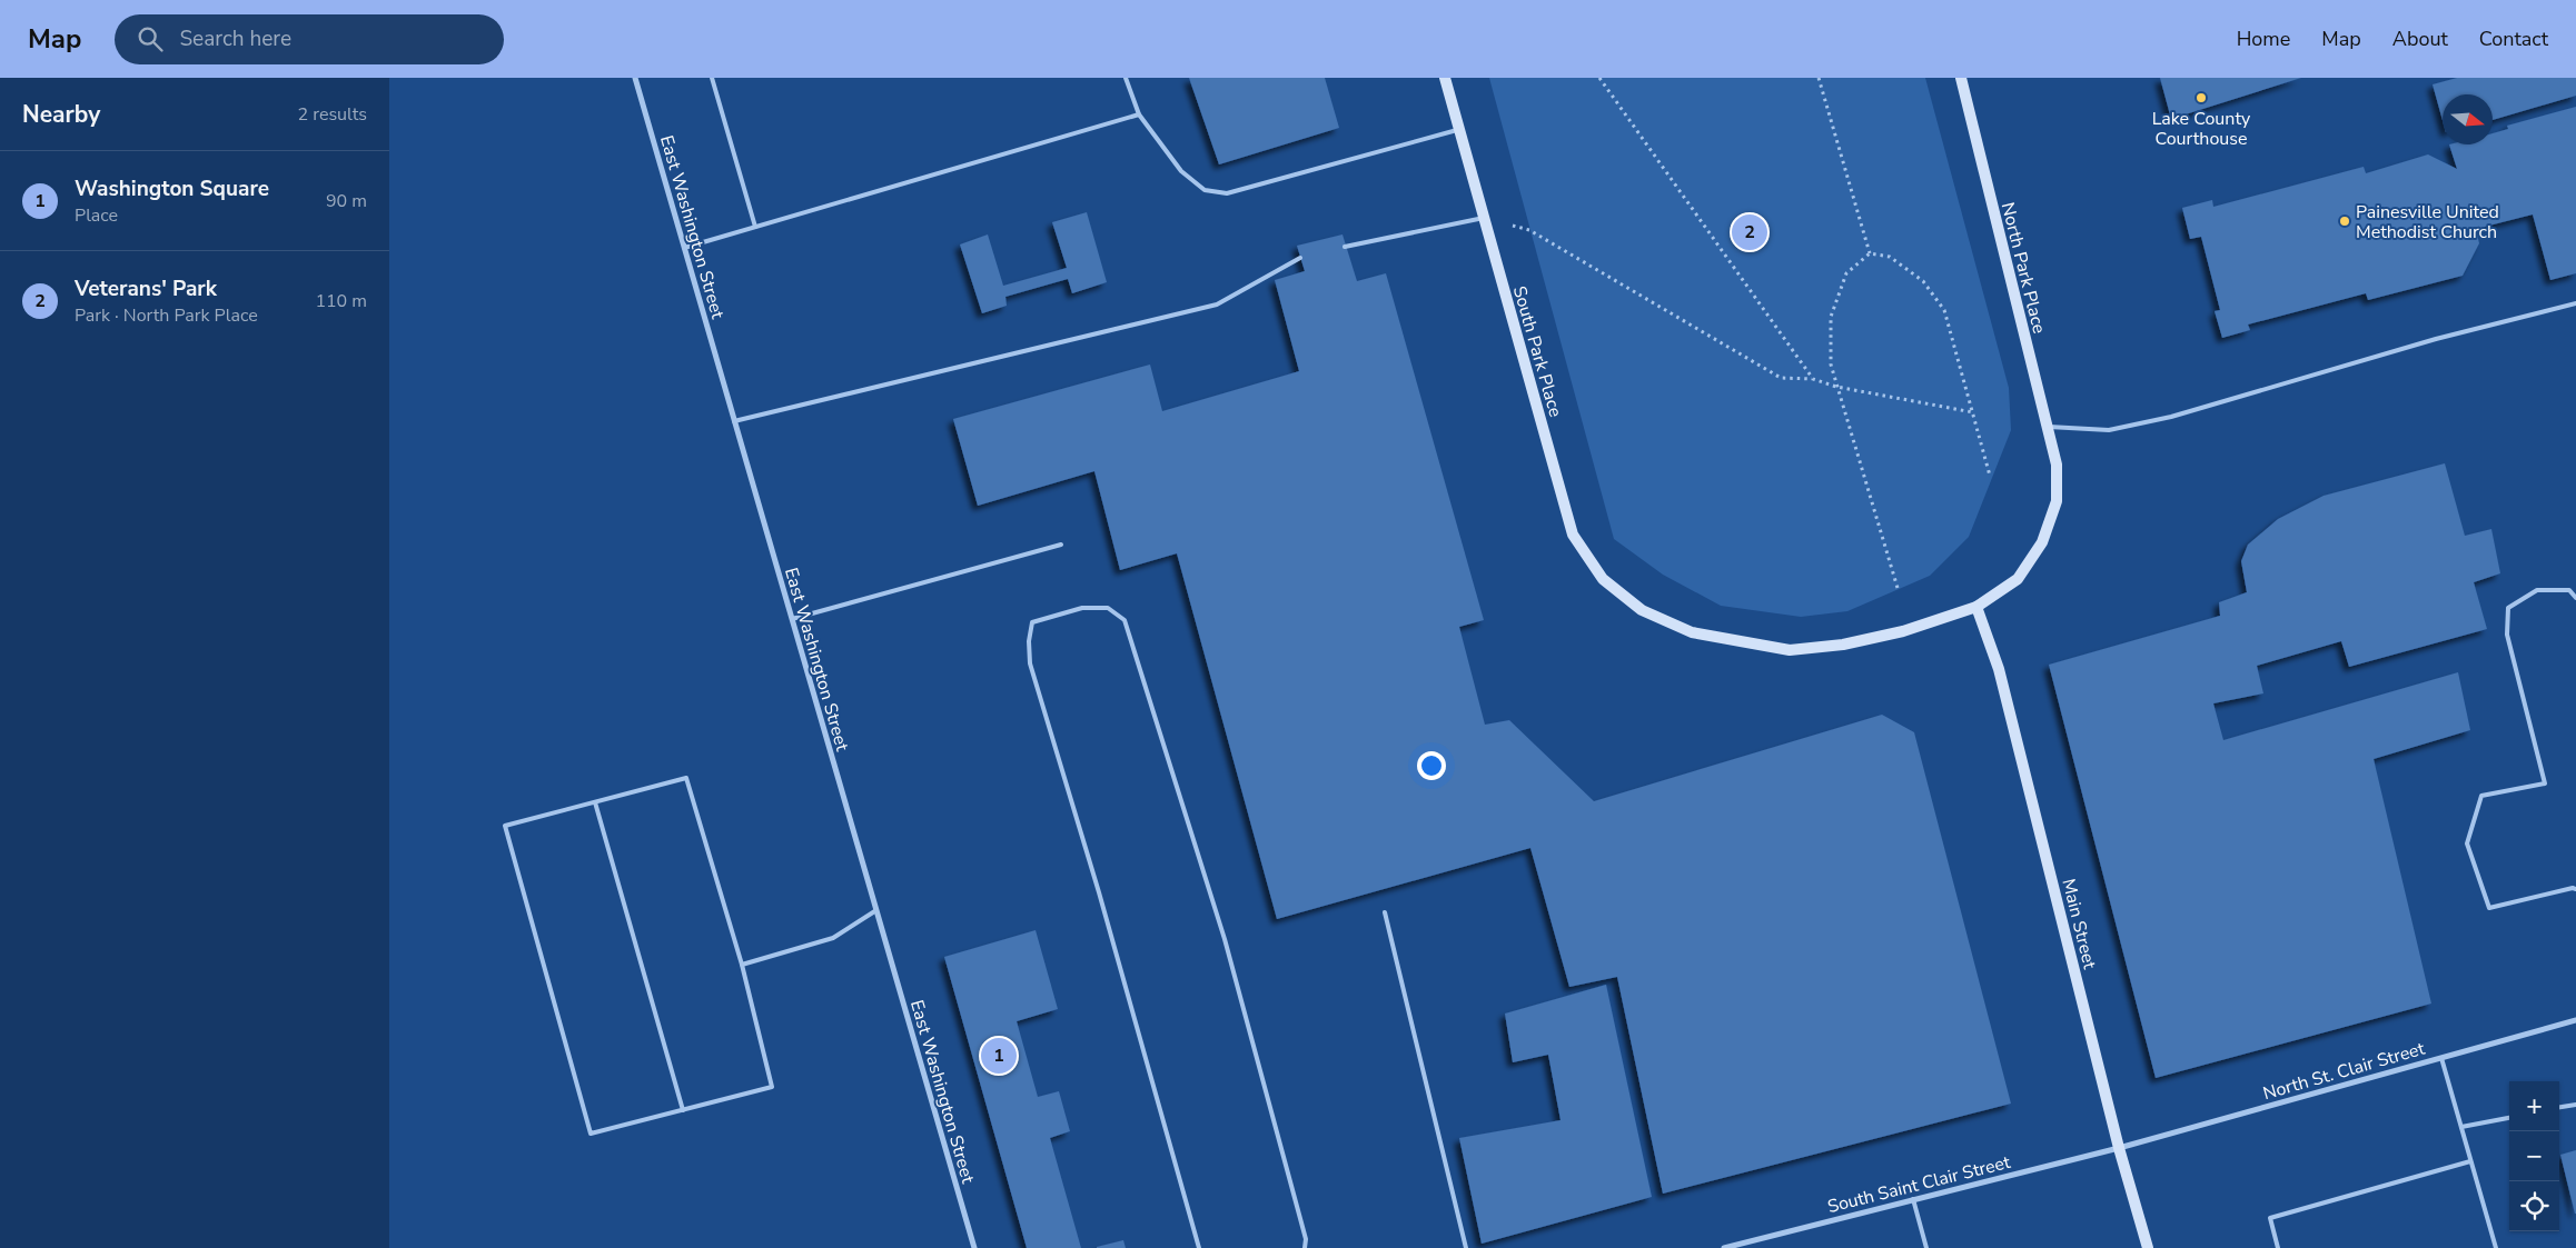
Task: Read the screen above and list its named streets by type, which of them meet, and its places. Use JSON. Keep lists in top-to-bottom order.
{
  "streets": {
    "street": [
      "East Washington Street",
      "North Park Place",
      "South Park Place",
      "Main Street",
      "North St. Clair Street",
      "South Saint Clair Street"
    ]
  },
  "crossings": [
    ["North Park Place", "South Park Place"],
    ["North Park Place", "Main Street"],
    ["South Park Place", "Main Street"],
    ["Main Street", "North St. Clair Street"],
    ["Main Street", "South Saint Clair Street"],
    ["North St. Clair Street", "South Saint Clair Street"]
  ],
  "places": ["Lake County Courthouse", "Painesville United Methodist Church"],
  "north": "right",
  "page": {
    "header": "Map",
    "search": "Search here",
    "nav": [
      "Home",
      "Map",
      "About",
      "Contact"
    ],
    "heading": ["Nearby", "2 results"],
    "list": [
      {
        "mark": "1",
        "name": "Washington Square",
        "note": "Place",
        "value": "90 m"
      },
      {
        "mark": "2",
        "name": "Veterans' Park",
        "note": "Park · North Park Place",
        "value": "110 m"
      }
    ],
    "pins": ["2", "1"],
    "map_buttons": ["+", "−"]
  }
}
